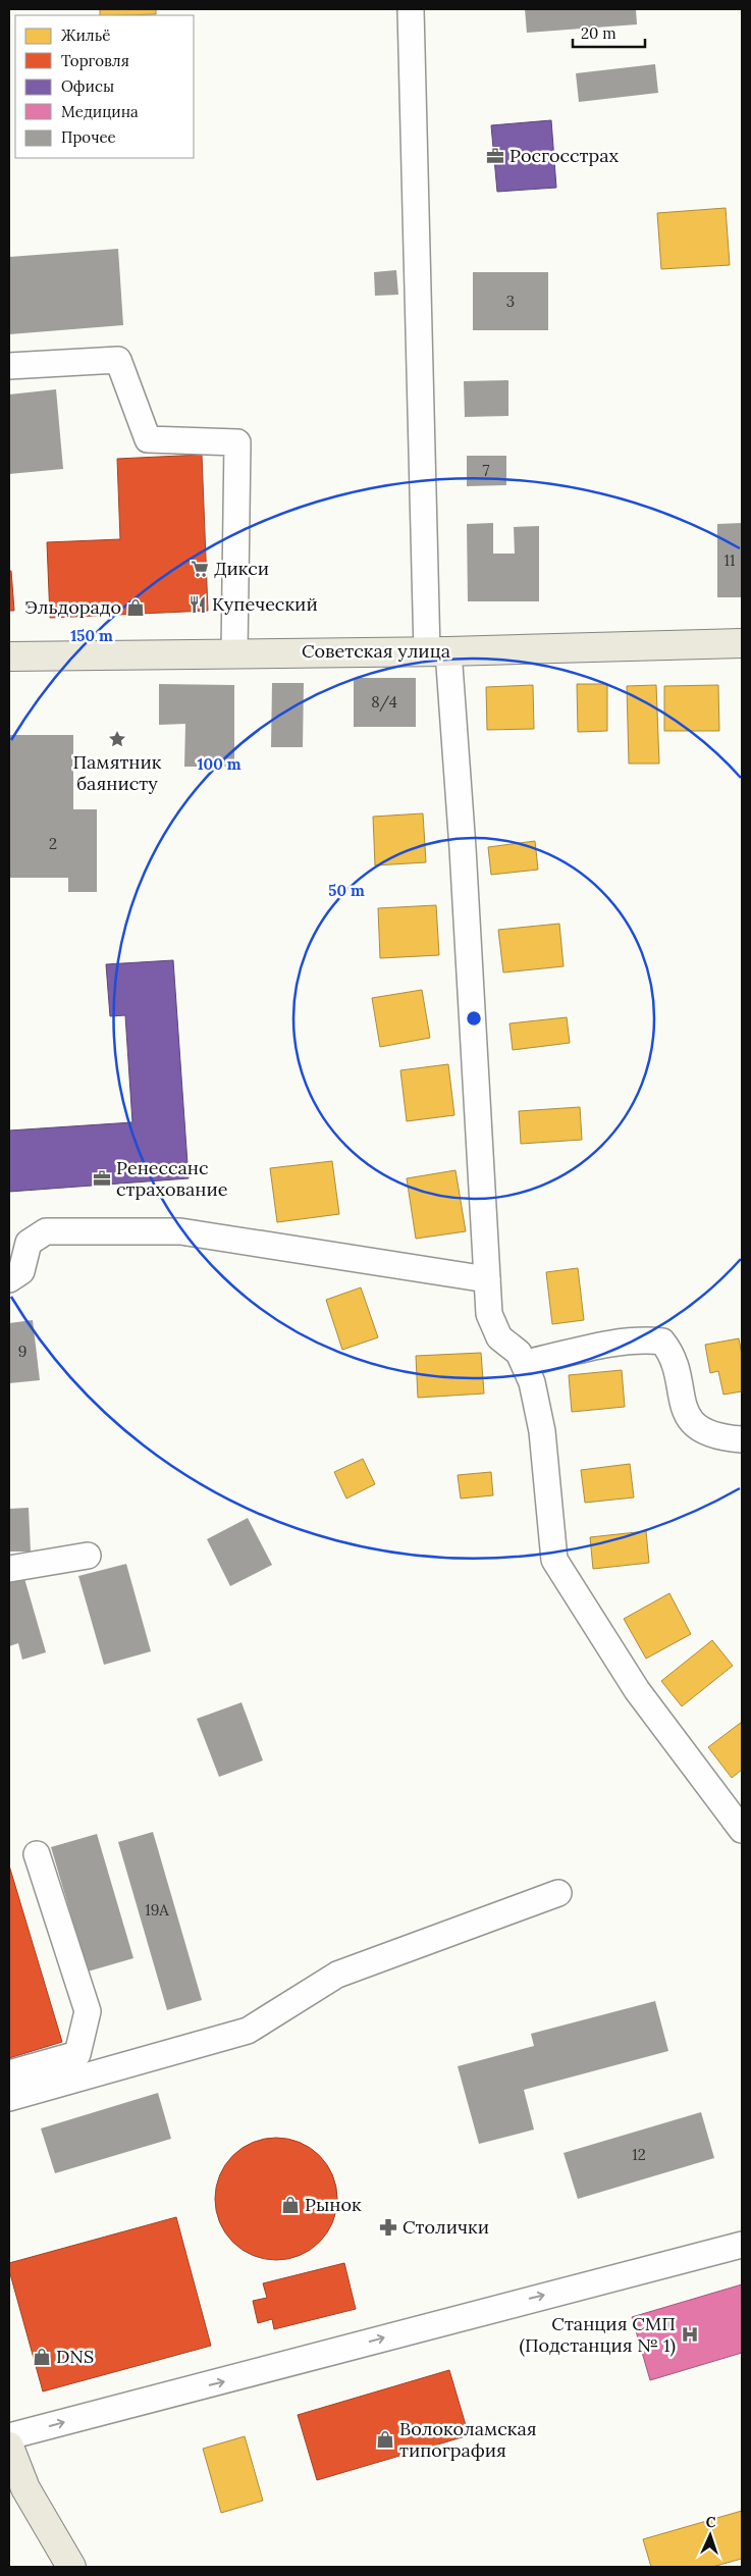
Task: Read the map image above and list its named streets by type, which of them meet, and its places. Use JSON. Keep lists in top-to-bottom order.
{
  "streets": {
    "main road": ["Советская улица"]
  },
  "places": {
    "office": ["Росгосстрах", "Ренессанс страхование"],
    "supermarket": ["Дикси"],
    "restaurant": ["Купеческий"],
    "shop": [
      "Эльдорадо",
      "Рынок",
      "DNS",
      "Волоколамская типография"
    ],
    "place": ["Памятник баянисту"],
    "pharmacy": ["Столички"],
    "hospital": ["Станция СМП (Подстанция № 1)"]
  },
  "house_numbers": [
    "3",
    "7",
    "11",
    "8/4",
    "2",
    "9",
    "19А",
    "12"
  ],
  "legend": [
    "Жильё",
    "Торговля",
    "Офисы",
    "Медицина",
    "Прочее"
  ],
  "scale_bar": "20 m",
  "north": "top",
  "rings": ["150 m", "100 m", "50 m"]
}
